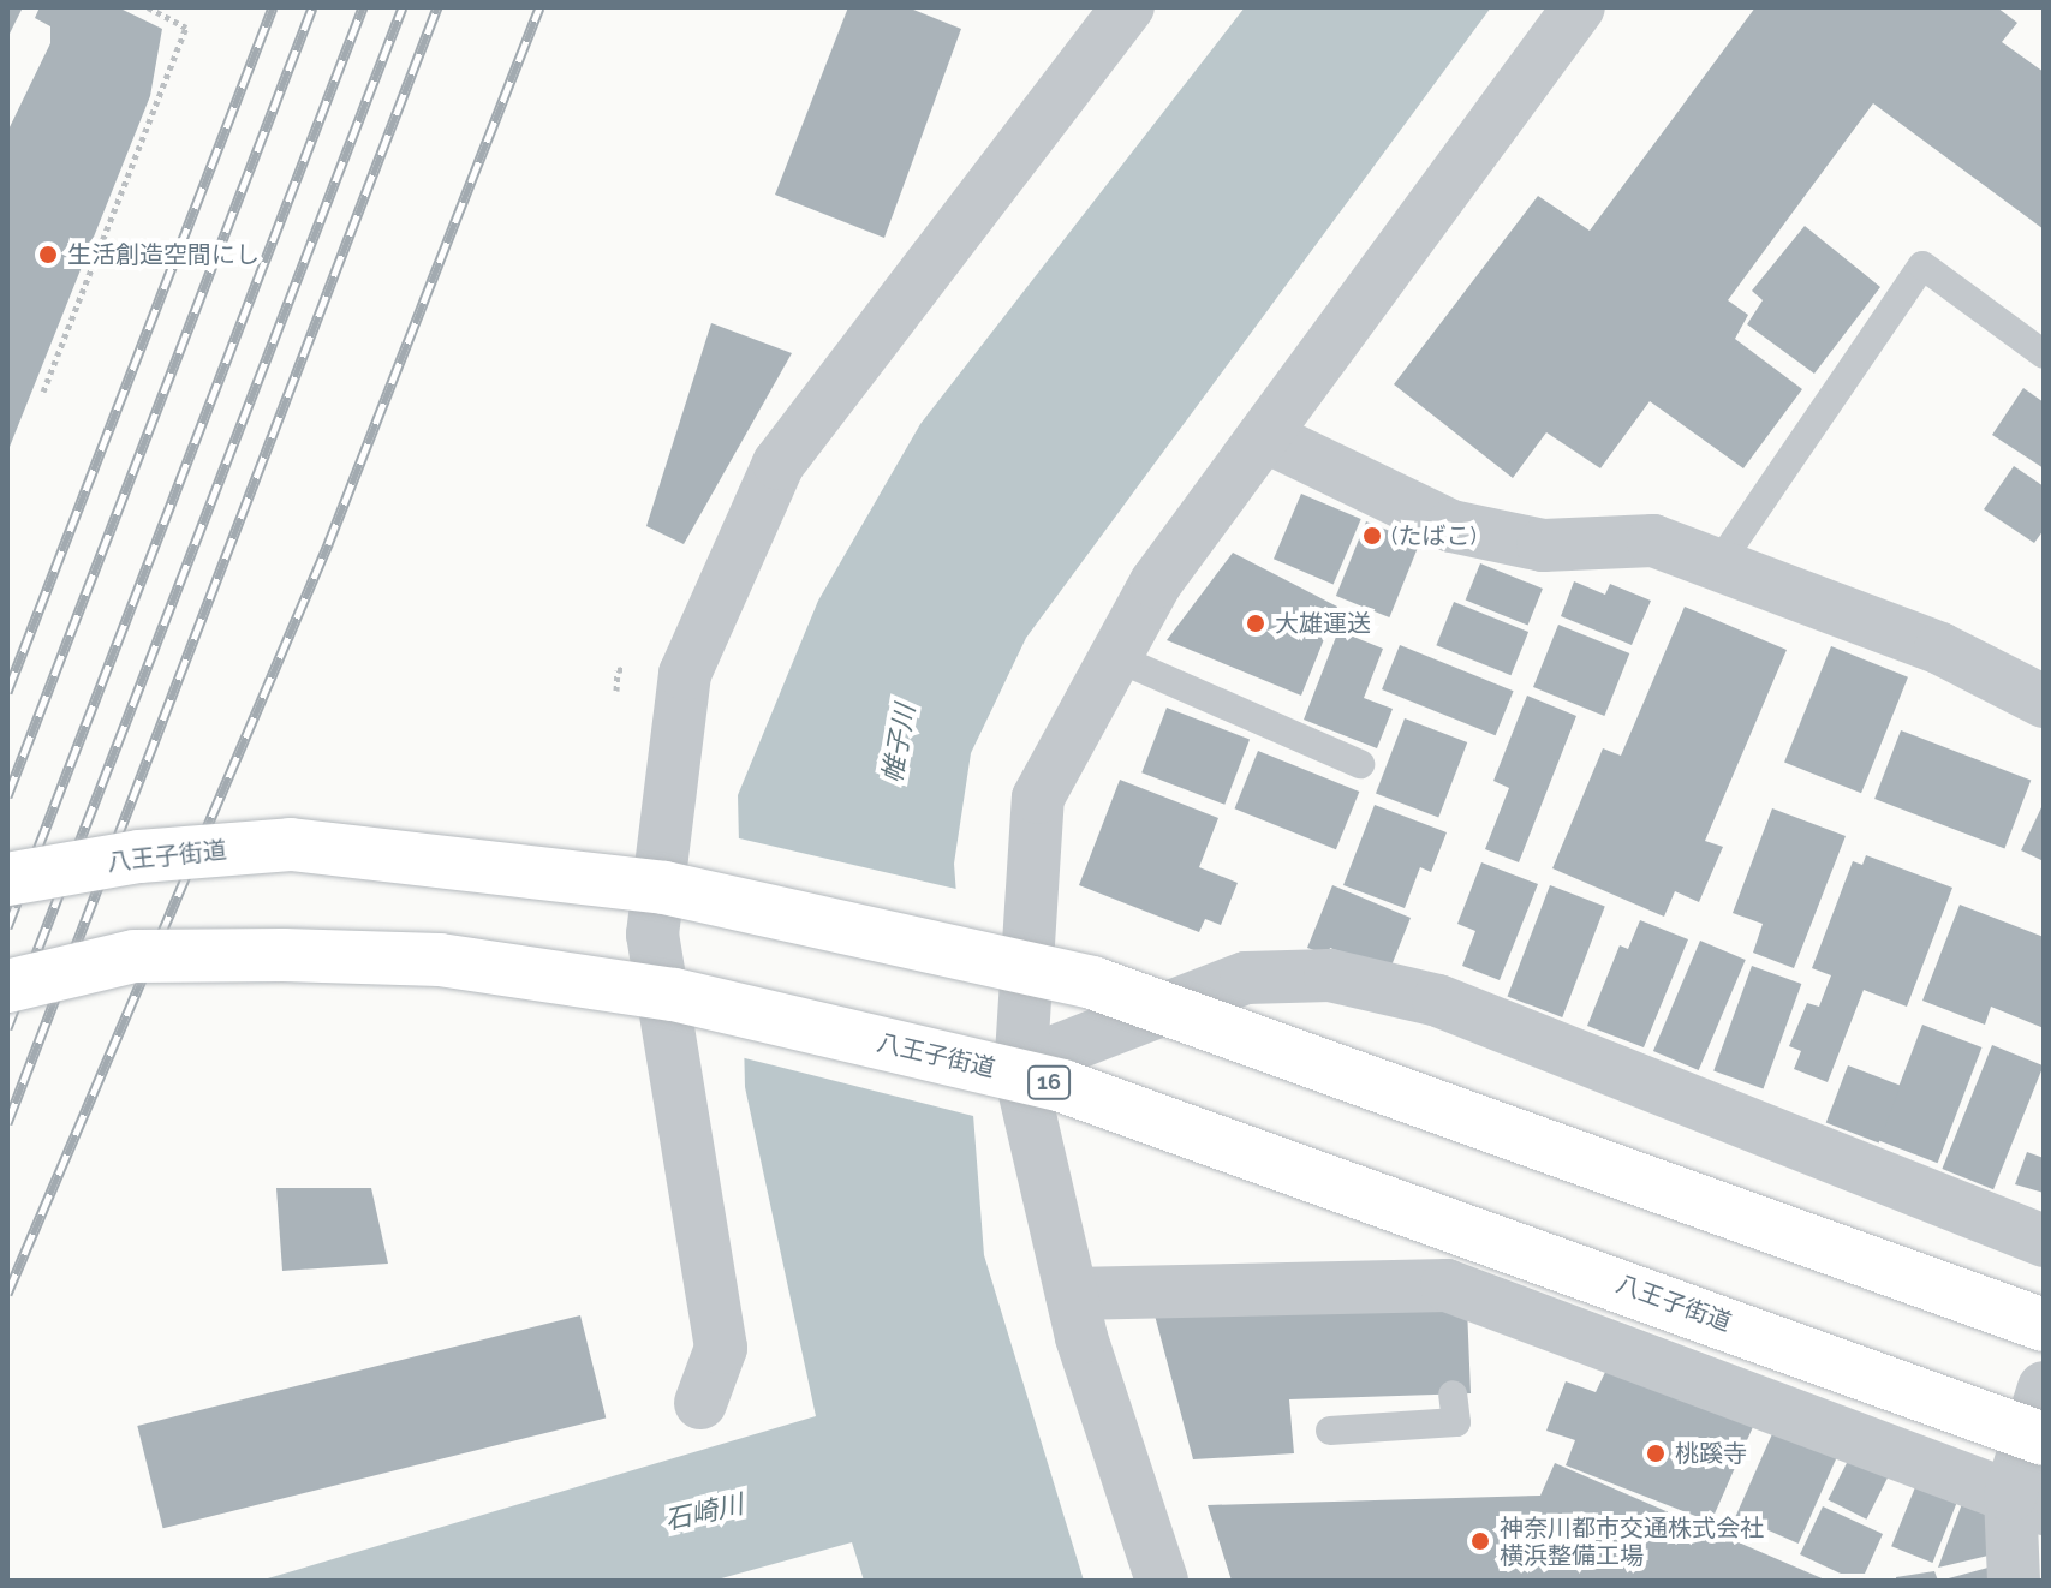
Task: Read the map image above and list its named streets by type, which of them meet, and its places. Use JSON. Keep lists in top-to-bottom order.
{
  "streets": {
    "highway": ["八王子街道", "16"]
  },
  "water": ["帷子川", "石崎川"],
  "places": [
    "生活創造空間にし",
    "(たばこ)",
    "大雄運送",
    "桃蹊寺",
    "神奈川都市交通株式会社 横浜整備工場"
  ]
}
